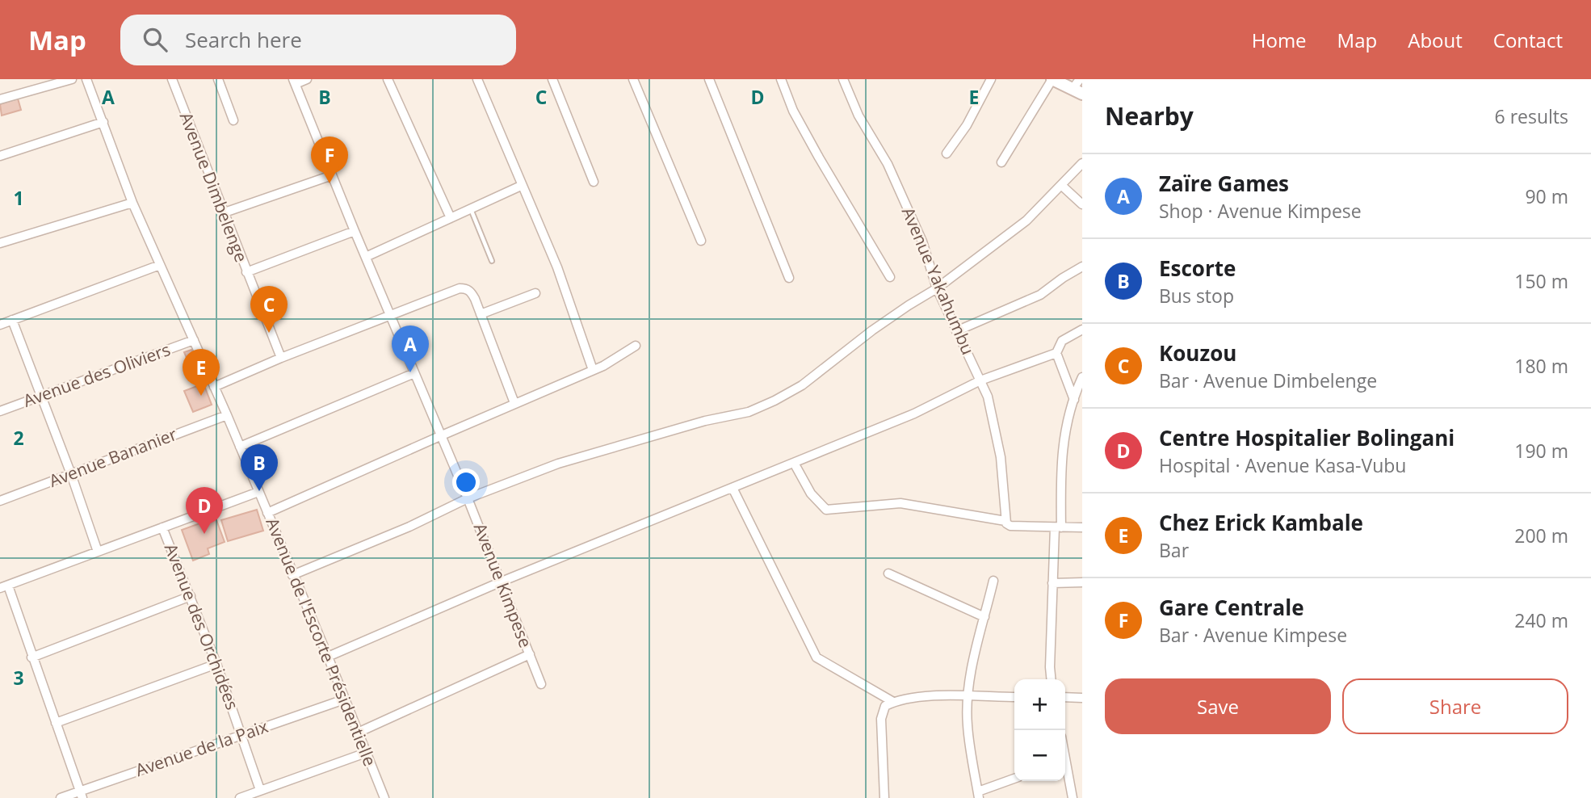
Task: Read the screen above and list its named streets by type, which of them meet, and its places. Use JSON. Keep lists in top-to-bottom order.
{
  "streets": {
    "street": [
      "Avenue Dimbelenge",
      "Avenue Yakahumbu",
      "Avenue des Oliviers",
      "Avenue Bananier",
      "Avenue Kimpese",
      "Avenue des Orchidées",
      "Avenue de l'Escorte Présidentielle",
      "Avenue de la Paix"
    ]
  },
  "crossings": [
    ["Avenue des Oliviers", "Avenue de l'Escorte Présidentielle"],
    ["Avenue Bananier", "Avenue de l'Escorte Présidentielle"],
    ["Avenue des Orchidées", "Avenue de la Paix"],
    ["Avenue de l'Escorte Présidentielle", "Avenue de la Paix"]
  ],
  "page": {
    "header": "Map",
    "search": "Search here",
    "nav": [
      "Home",
      "Map",
      "About",
      "Contact"
    ],
    "heading": ["Nearby", "6 results"],
    "pins": [
      "F",
      "C",
      "A",
      "E",
      "B",
      "D"
    ],
    "list": [
      {
        "mark": "A",
        "name": "Zaïre Games",
        "note": "Shop · Avenue Kimpese",
        "value": "90 m"
      },
      {
        "mark": "B",
        "name": "Escorte",
        "note": "Bus stop",
        "value": "150 m"
      },
      {
        "mark": "C",
        "name": "Kouzou",
        "note": "Bar · Avenue Dimbelenge",
        "value": "180 m"
      },
      {
        "mark": "D",
        "name": "Centre Hospitalier Bolingani",
        "note": "Hospital · Avenue Kasa-Vubu",
        "value": "190 m"
      },
      {
        "mark": "E",
        "name": "Chez Erick Kambale",
        "note": "Bar",
        "value": "200 m"
      },
      {
        "mark": "F",
        "name": "Gare Centrale",
        "note": "Bar · Avenue Kimpese",
        "value": "240 m"
      }
    ],
    "buttons": ["Save", "Share"],
    "map_buttons": ["+", "−"]
  },
  "grid": {
    "columns": [
      "A",
      "B",
      "C",
      "D",
      "E"
    ],
    "rows": ["1", "2", "3"]
  }
}
